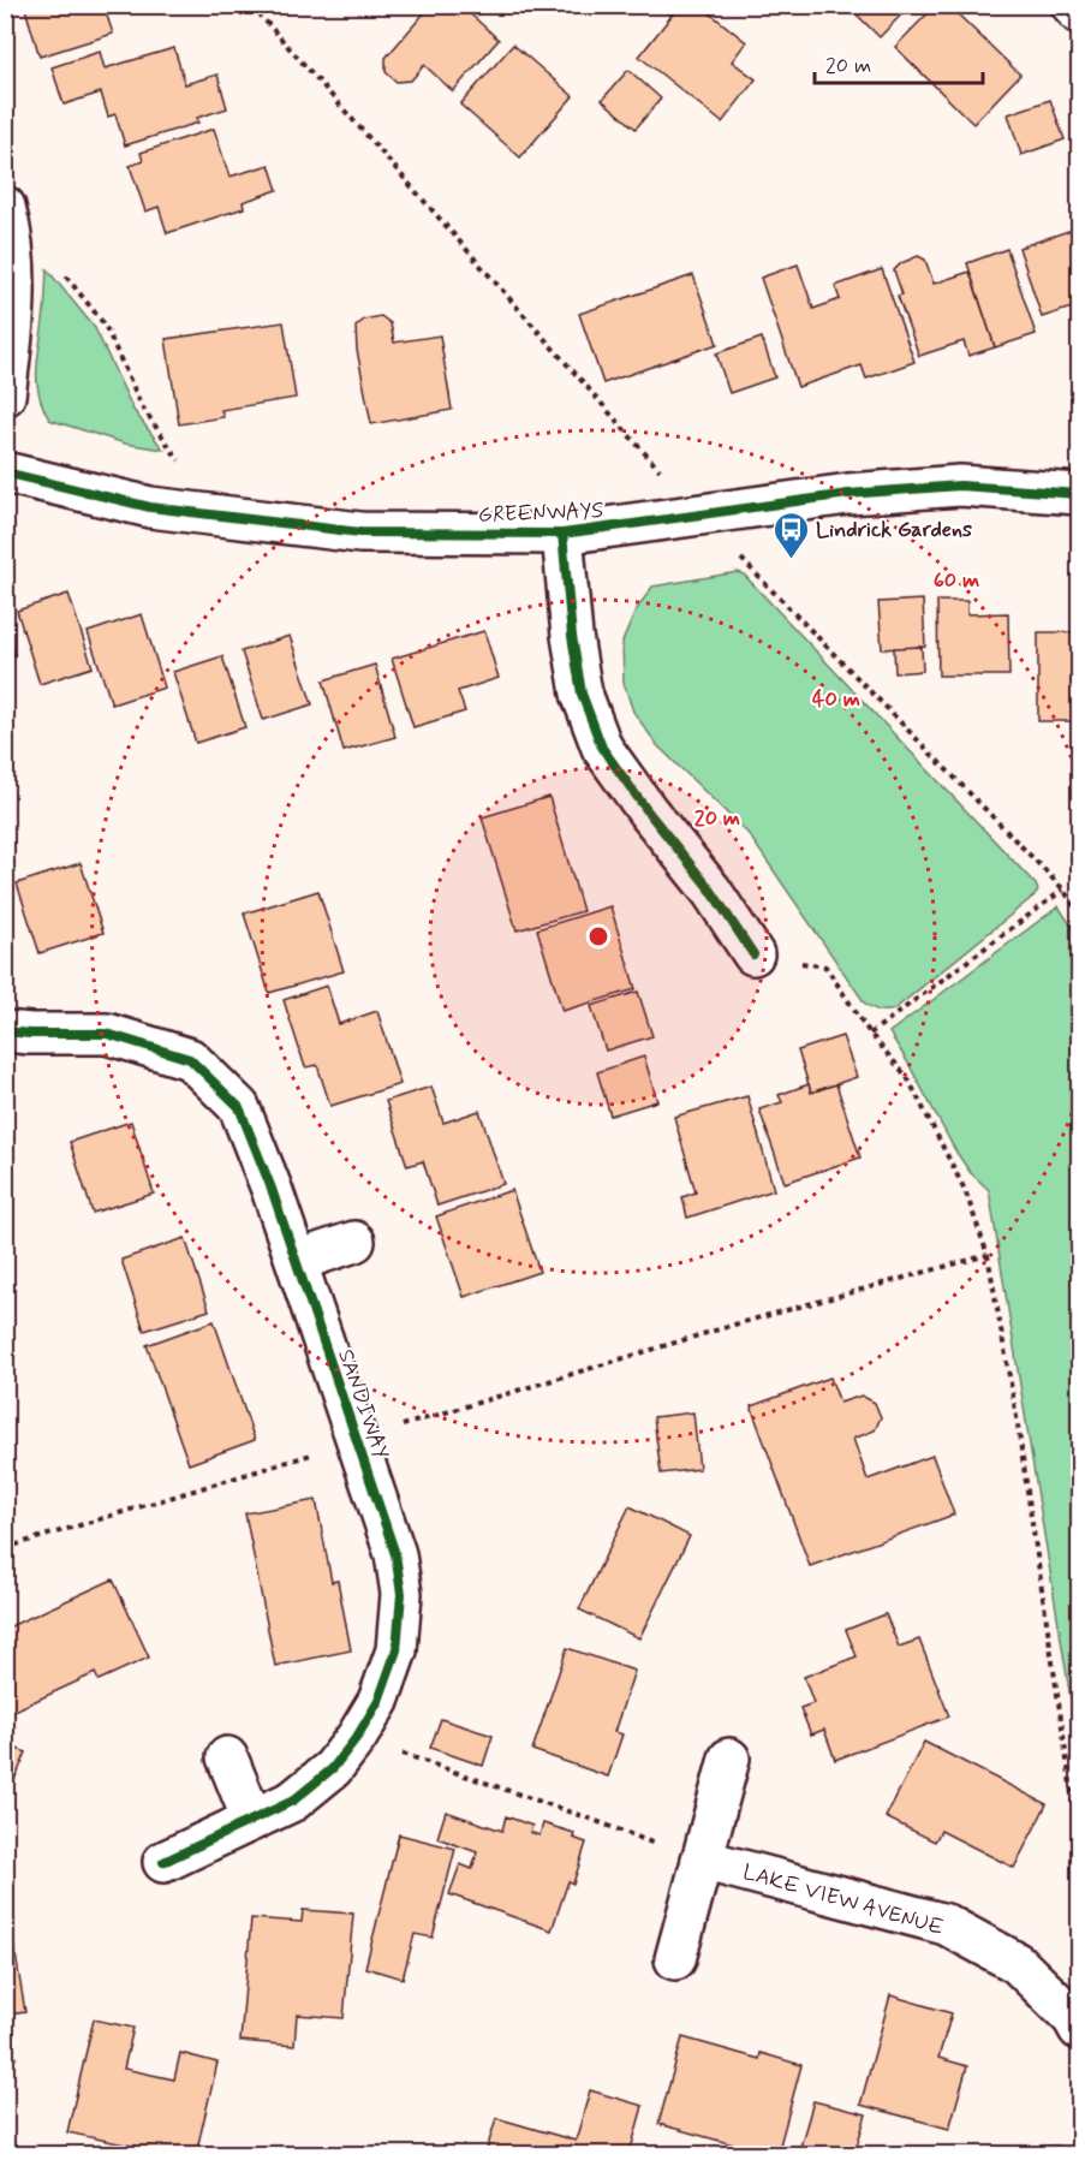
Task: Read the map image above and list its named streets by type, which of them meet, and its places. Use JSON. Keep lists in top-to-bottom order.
{
  "streets": {
    "street": ["GREENWAYS", "SANDIWAY", "LAKE VIEW AVENUE"]
  },
  "places": {
    "bus stop": ["Lindrick Gardens"]
  },
  "scale_bar": "20 m",
  "rings": ["60 m", "40 m", "20 m"]
}
